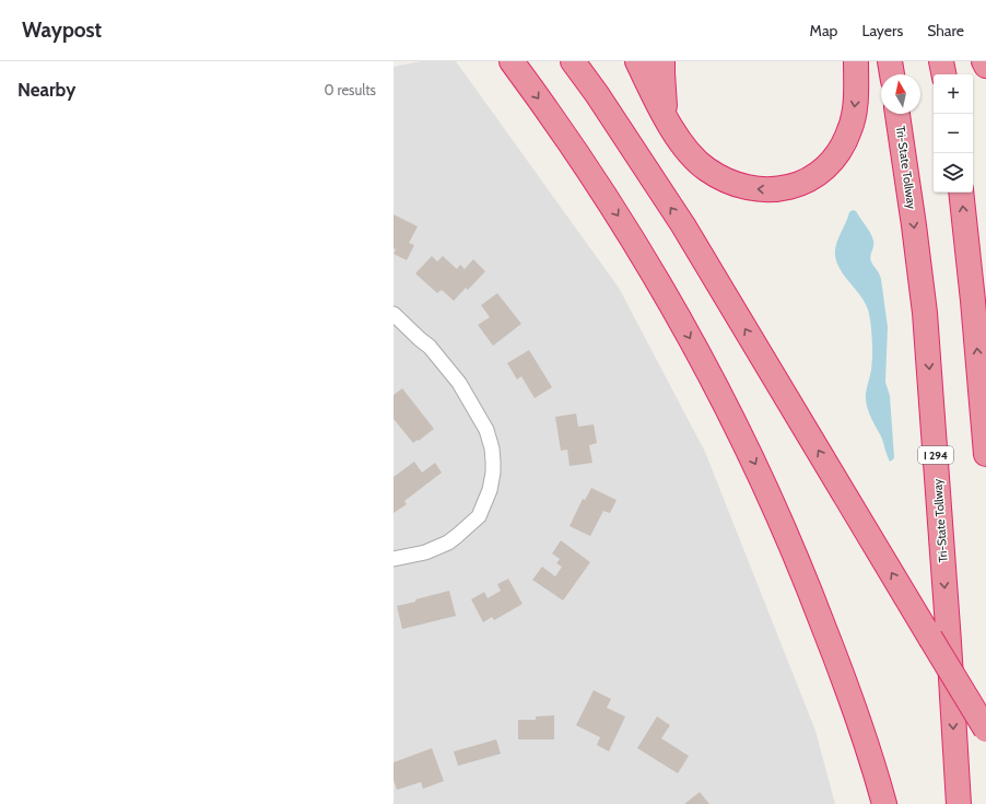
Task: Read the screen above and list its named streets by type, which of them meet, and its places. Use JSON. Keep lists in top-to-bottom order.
{
  "streets": {
    "highway": ["Tri-State Tollway", "I 294"]
  },
  "north": "top",
  "page": {
    "header": "Waypost",
    "nav": ["Map", "Layers", "Share"],
    "heading": ["Nearby", "0 results"],
    "map_buttons": ["+", "−"]
  }
}
